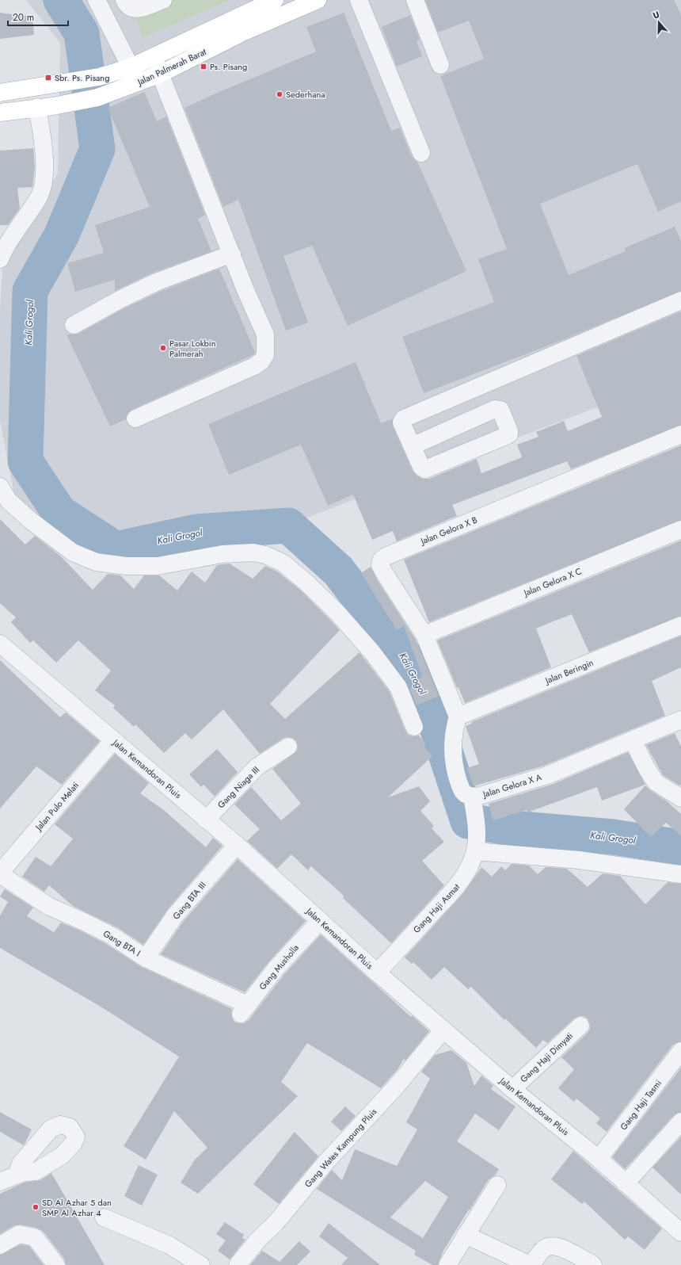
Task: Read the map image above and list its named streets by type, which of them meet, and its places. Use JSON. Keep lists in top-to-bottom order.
{
  "streets": {
    "main road": ["Jalan Palmerah Barat"],
    "street": [
      "Jalan Gelora X B",
      "Jalan Gelora X C",
      "Jalan Beringin",
      "Jalan Kemandoran Pluis",
      "Jalan Gelora X A",
      "Gang Niaga III",
      "Jalan Pulo Melati",
      "Gang BTA III",
      "Gang Haji Asmat",
      "Gang BTA I",
      "Gang Musholla",
      "Gang Haji Dimyati",
      "Gang Haji Tasmi",
      "Gang Wates Kampung Pluis"
    ]
  },
  "crossings": [
    ["Jalan Gelora X B", "Jalan Gelora X C"],
    ["Jalan Gelora X B", "Jalan Beringin"],
    ["Jalan Gelora X B", "Jalan Gelora X A"],
    ["Jalan Beringin", "Jalan Gelora X A"],
    ["Jalan Kemandoran Pluis", "Gang Niaga III"],
    ["Jalan Kemandoran Pluis", "Jalan Pulo Melati"],
    ["Jalan Kemandoran Pluis", "Gang BTA III"],
    ["Jalan Kemandoran Pluis", "Gang Haji Asmat"],
    ["Jalan Kemandoran Pluis", "Gang Musholla"],
    ["Jalan Kemandoran Pluis", "Gang Haji Dimyati"],
    ["Jalan Kemandoran Pluis", "Gang Haji Tasmi"],
    ["Jalan Kemandoran Pluis", "Gang Wates Kampung Pluis"],
    ["Jalan Gelora X A", "Gang Haji Asmat"],
    ["Jalan Pulo Melati", "Gang BTA I"],
    ["Gang BTA III", "Gang BTA I"],
    ["Gang BTA I", "Gang Musholla"]
  ],
  "water": ["Kali Grogol"],
  "places": {
    "transit": ["Ps. Pisang", "Sbr. Ps. Pisang"],
    "other": ["Sederhana", "Pasar Lokbin Palmerah", "SD Al Azhar 5 dan SMP Al Azhar 4"]
  },
  "scale_bar": "20 m",
  "north": "top"
}
